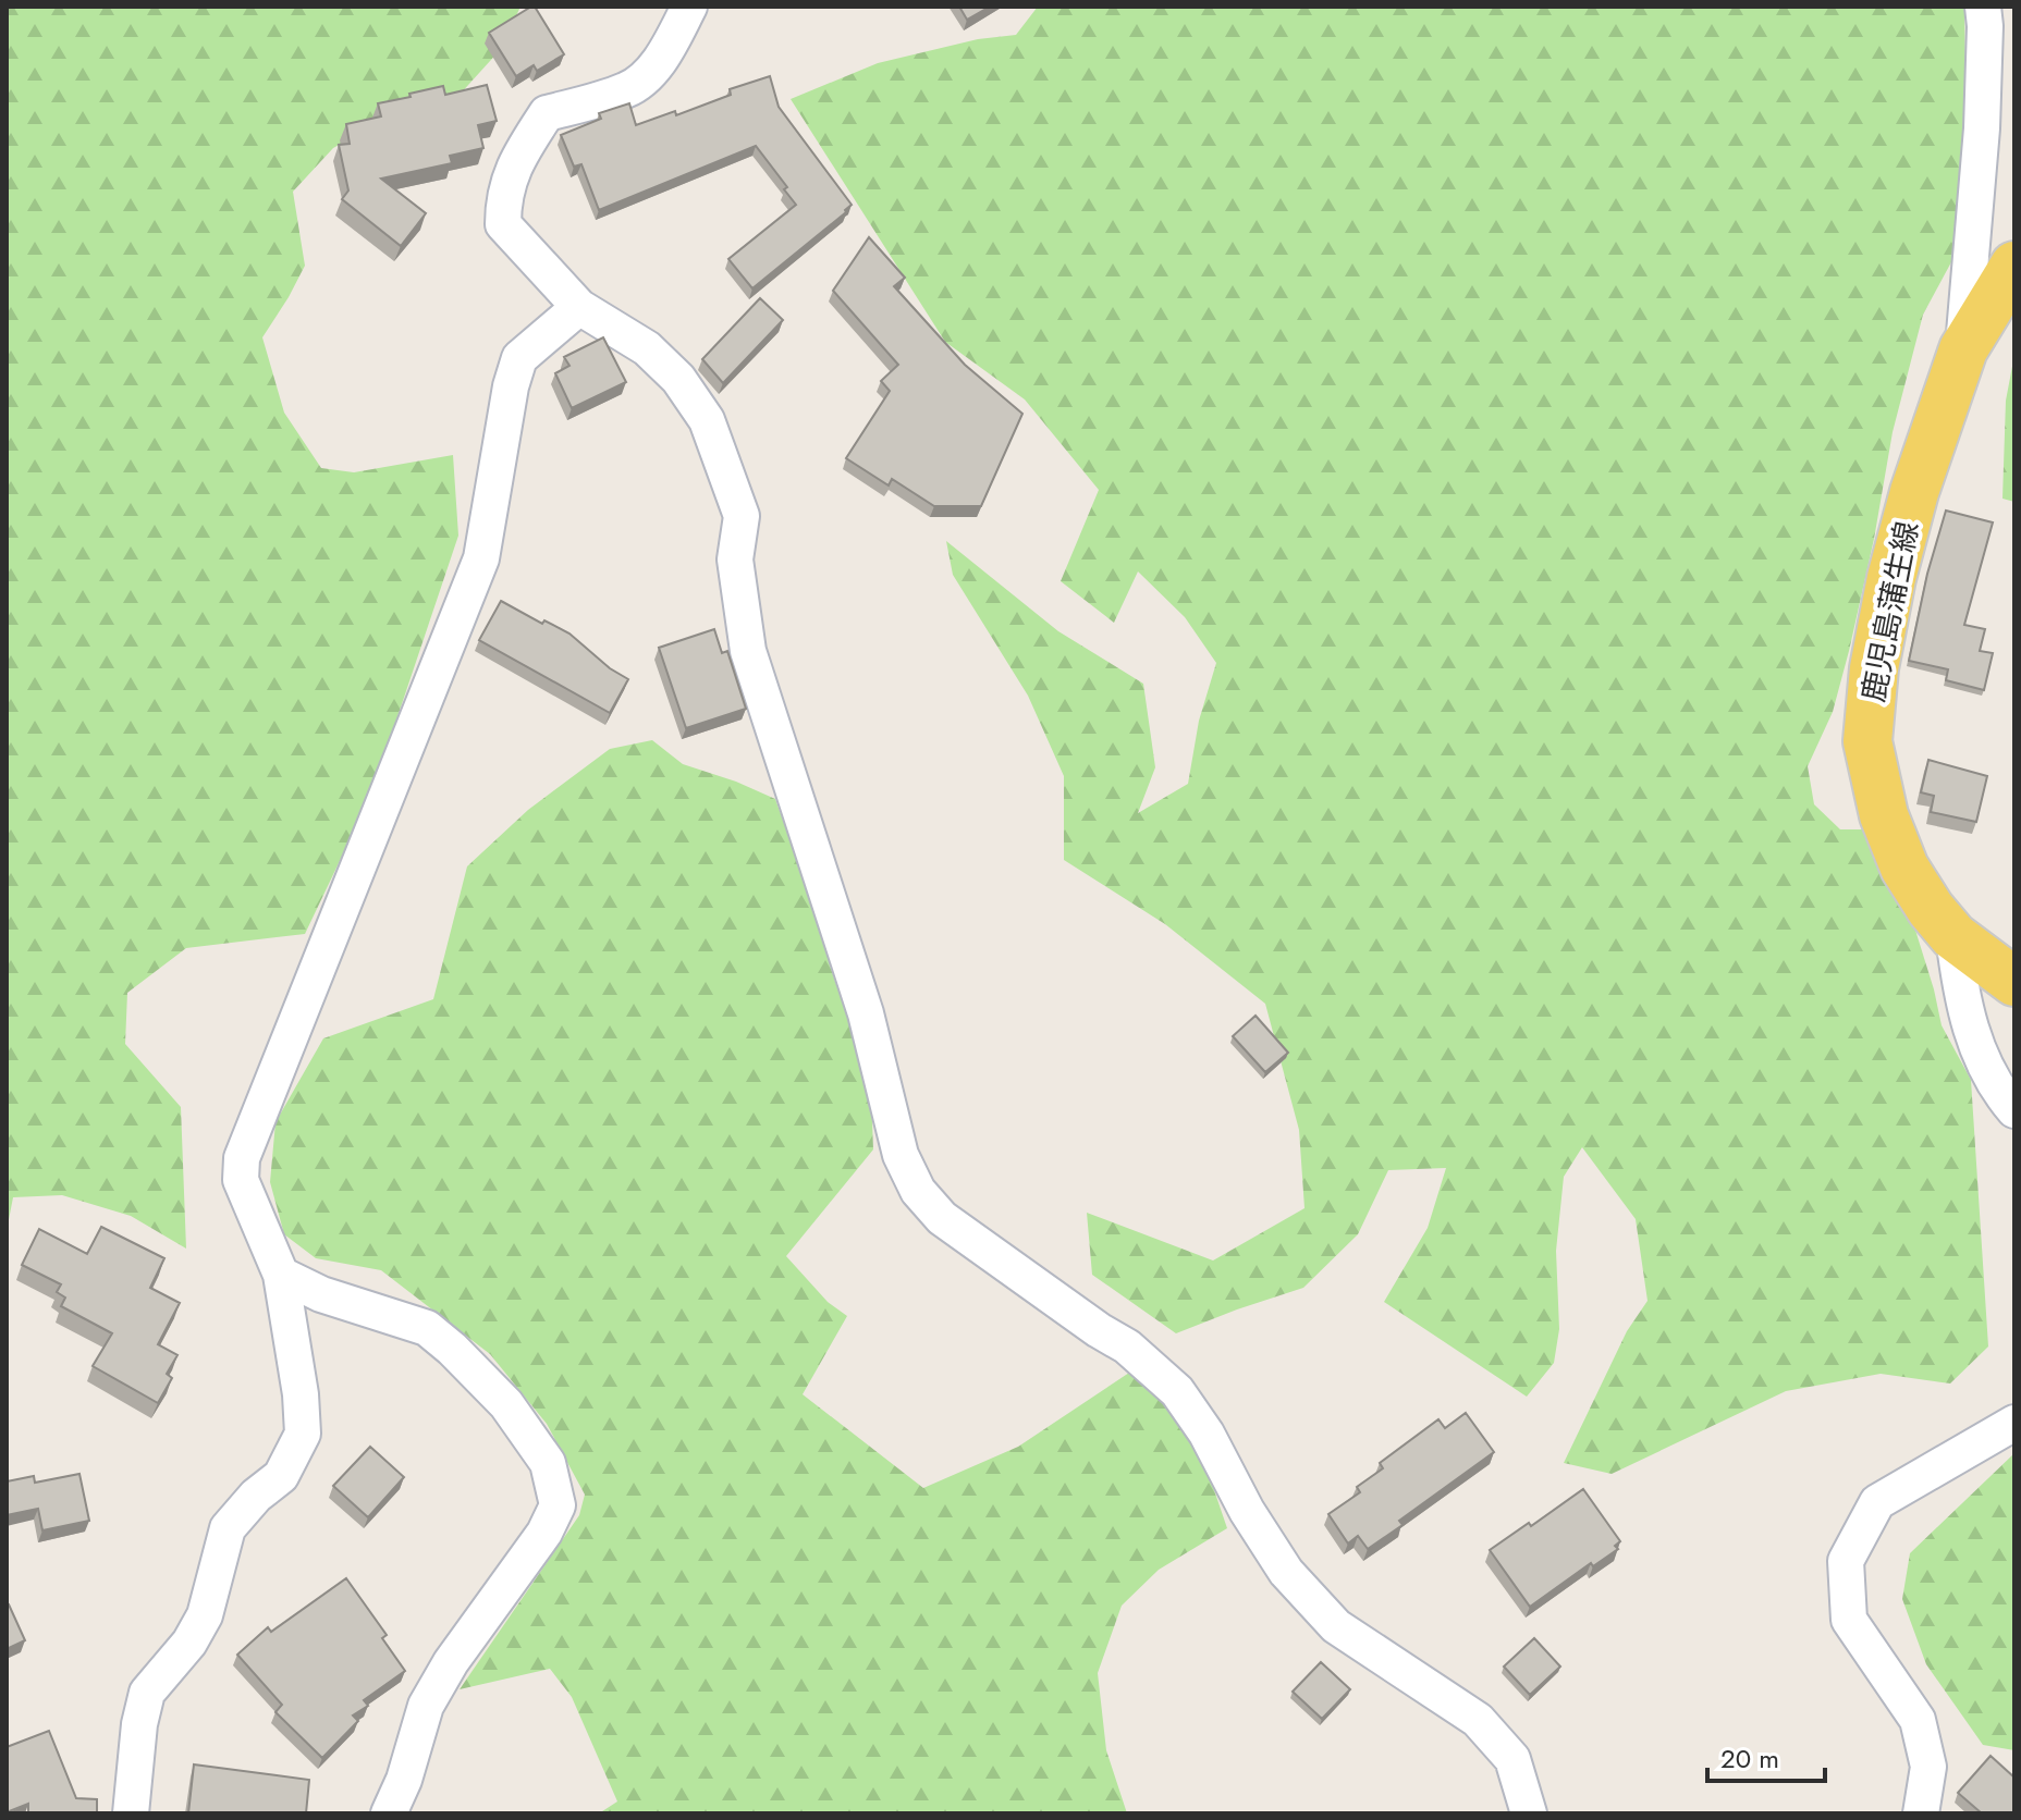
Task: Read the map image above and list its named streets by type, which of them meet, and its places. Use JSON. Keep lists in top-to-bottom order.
{
  "streets": {
    "main road": ["鹿児島蒲生線"]
  },
  "scale_bar": "20 m"
}
